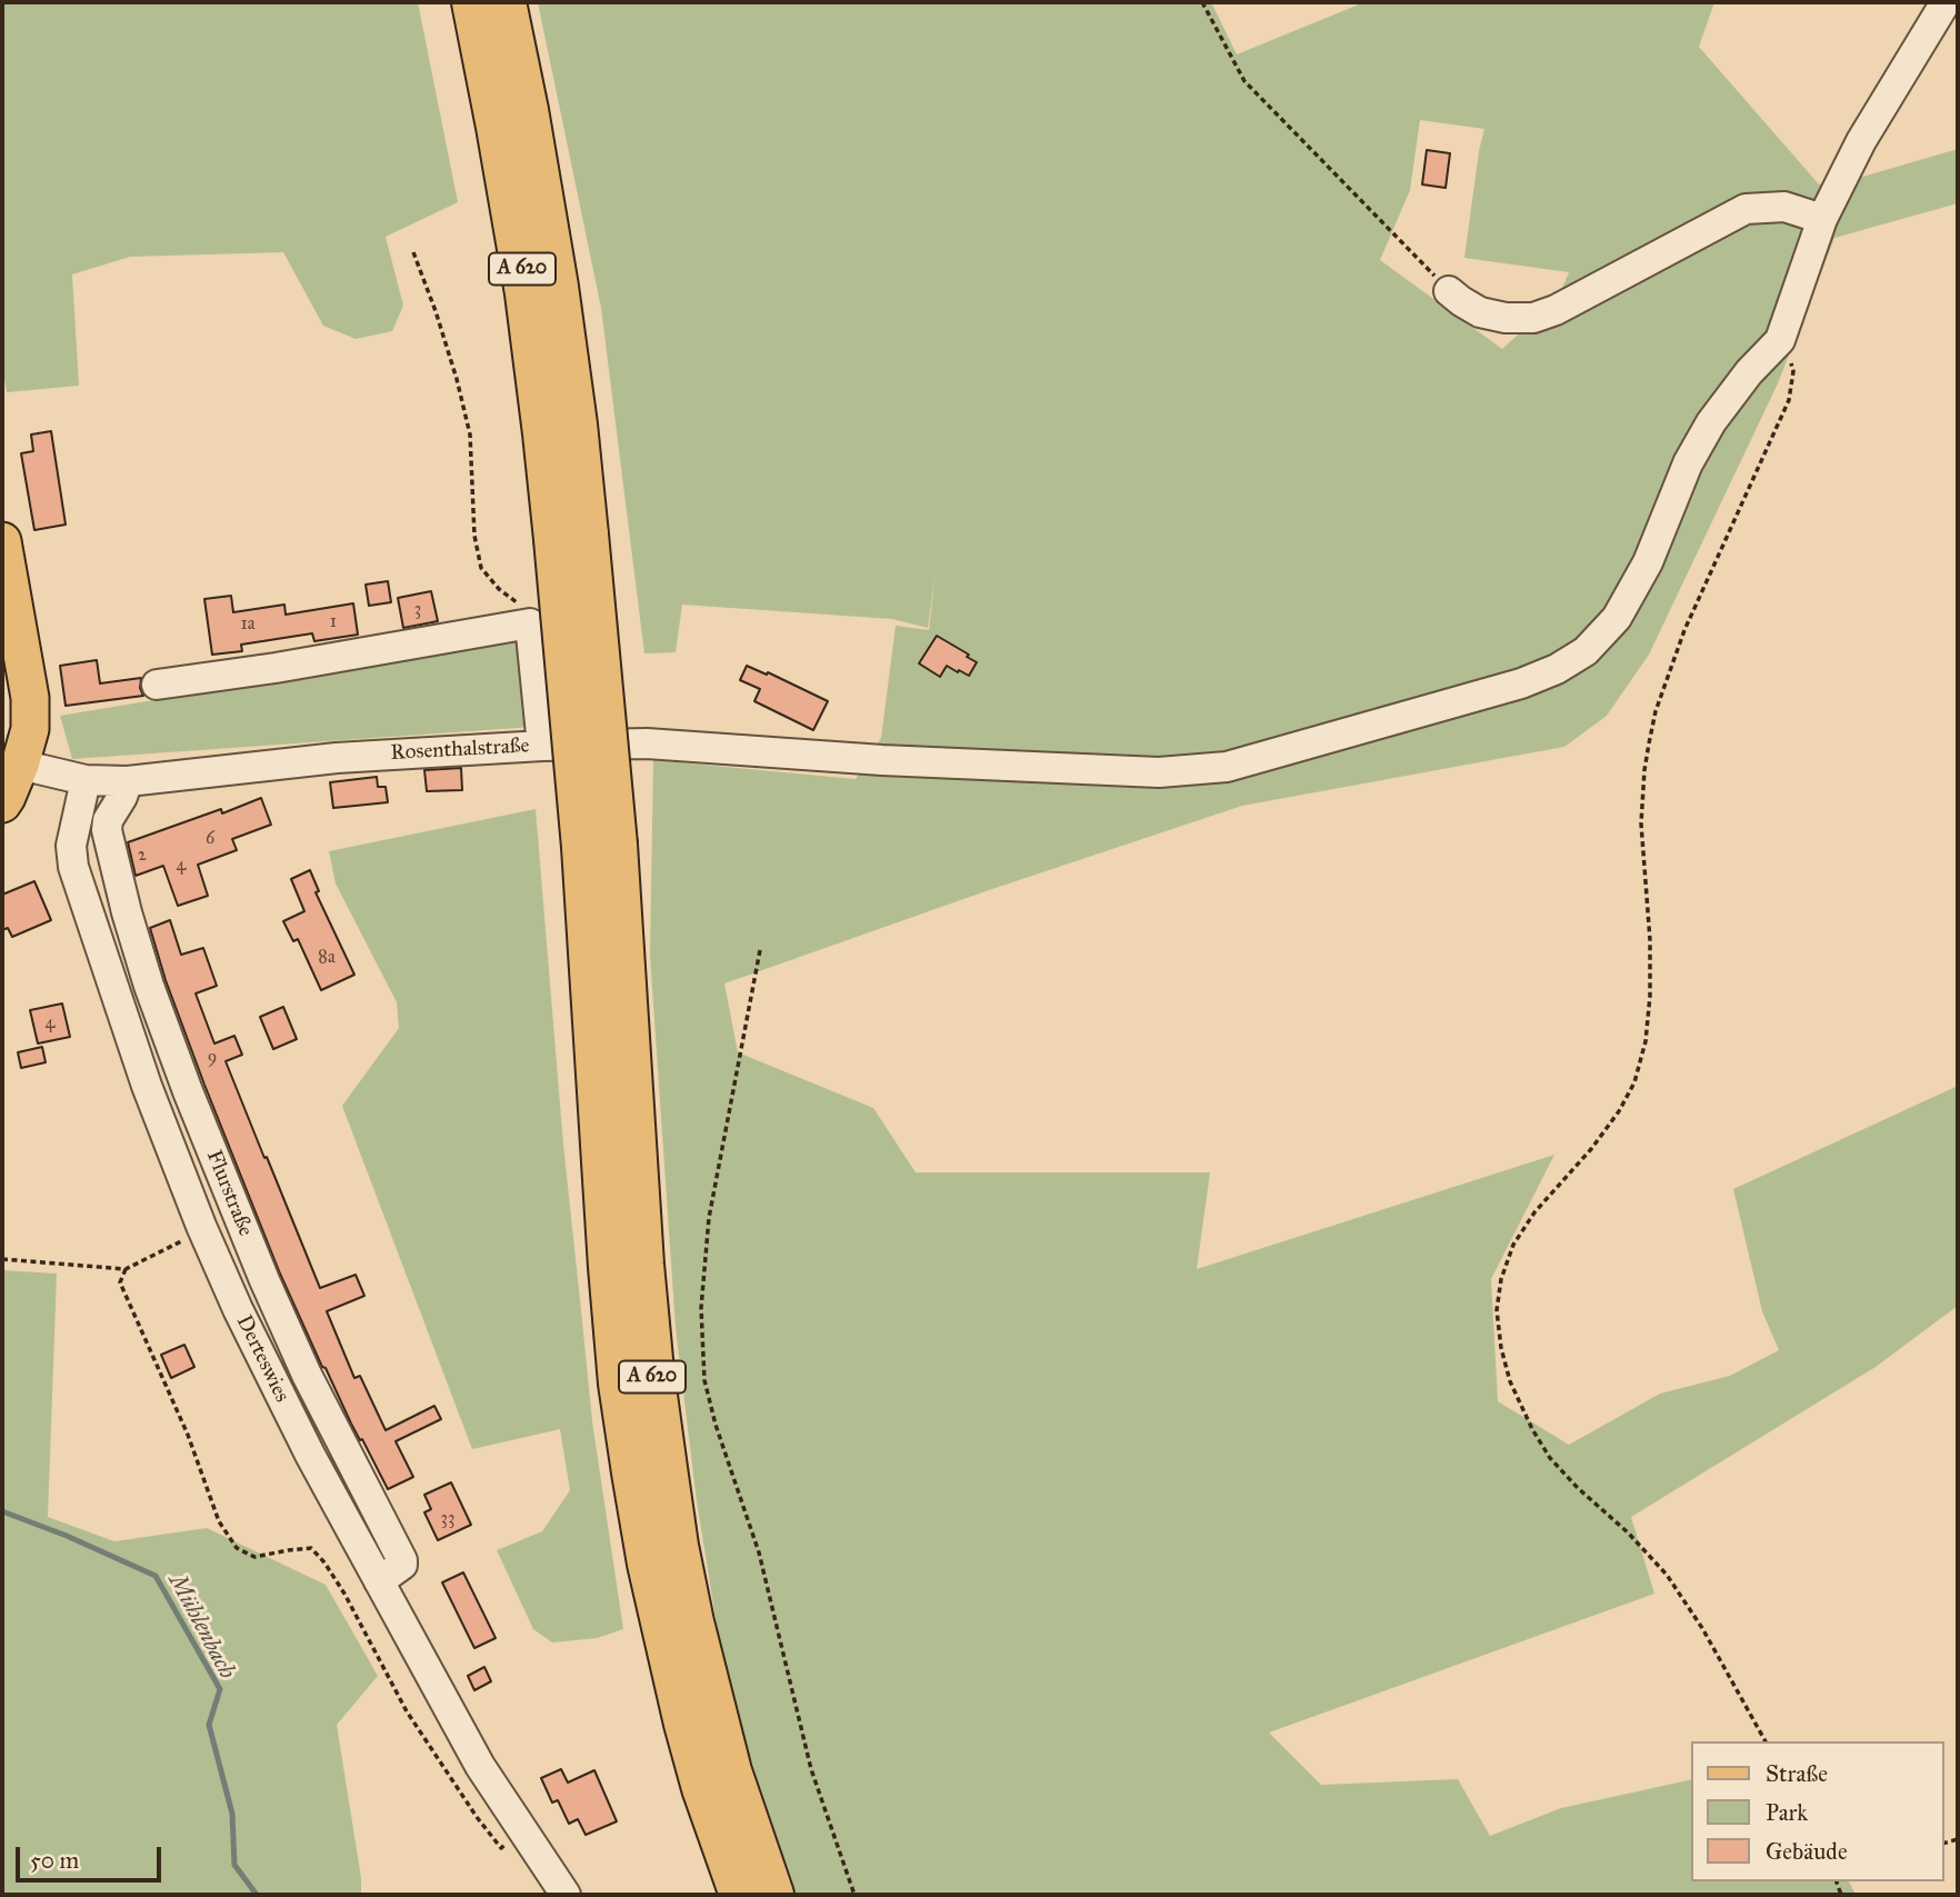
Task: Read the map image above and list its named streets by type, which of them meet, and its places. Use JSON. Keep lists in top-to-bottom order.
{
  "streets": {
    "highway": ["A 620"],
    "street": ["Rosenthalstraße", "Flurstraße", "Derteswies"]
  },
  "crossings": [
    ["Rosenthalstraße", "Flurstraße"],
    ["Rosenthalstraße", "Derteswies"],
    ["Flurstraße", "Derteswies"]
  ],
  "water": ["Mühlenbach"],
  "house_numbers": [
    "3",
    "1",
    "1a",
    "6",
    "2",
    "4",
    "8a",
    "4",
    "9",
    "33"
  ],
  "legend": ["Straße", "Park", "Gebäude"],
  "scale_bar": "50 m"
}
